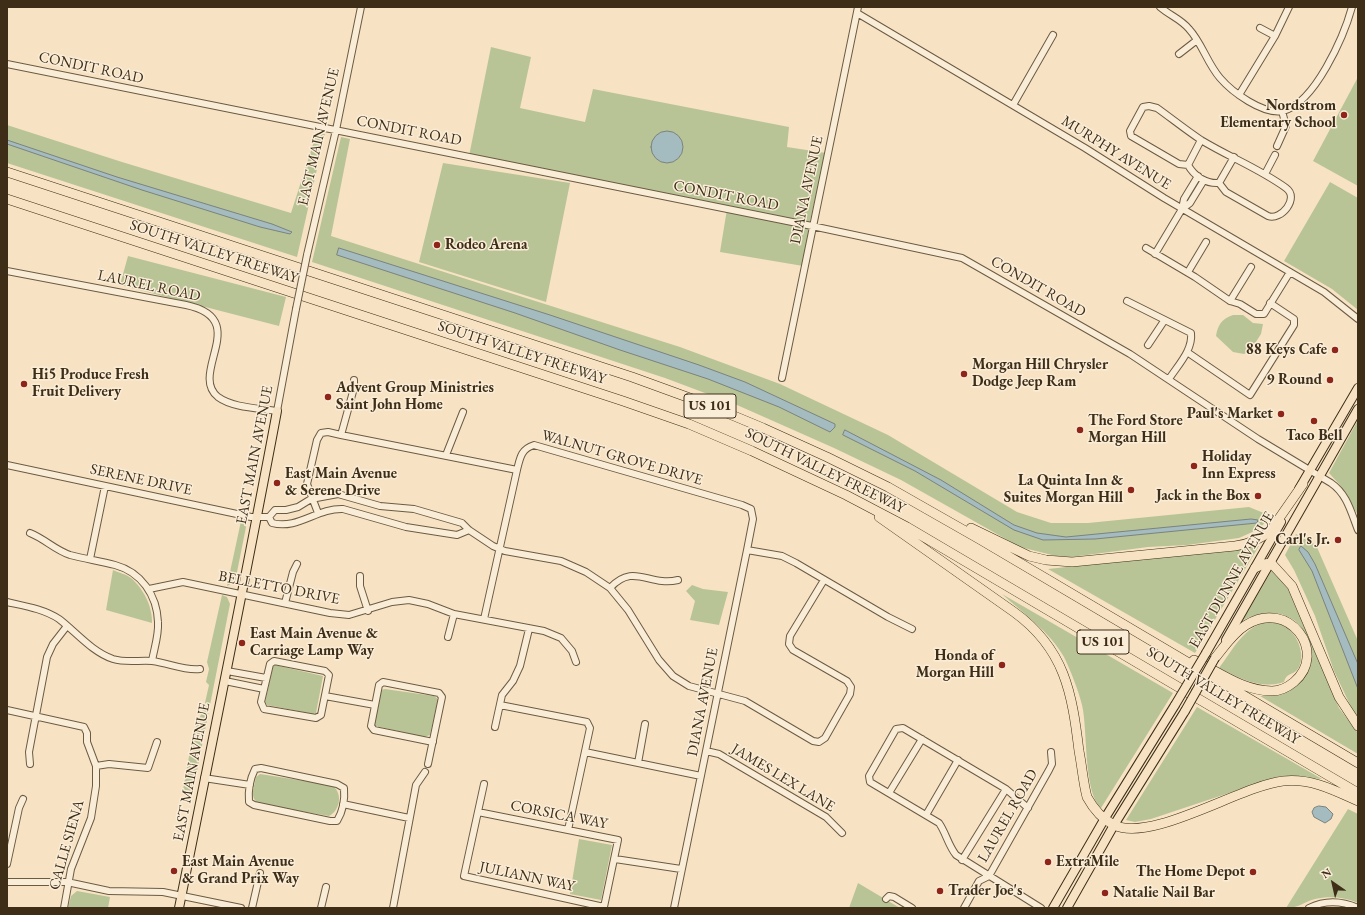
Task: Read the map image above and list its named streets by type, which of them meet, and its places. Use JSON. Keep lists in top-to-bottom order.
{
  "streets": {
    "highway": ["SOUTH VALLEY FREEWAY", "US 101"],
    "main road": ["EAST MAIN AVENUE", "EAST DUNNE AVENUE"],
    "street": [
      "CONDIT ROAD",
      "MURPHY AVENUE",
      "DIANA AVENUE",
      "LAUREL ROAD",
      "WALNUT GROVE DRIVE",
      "SERENE DRIVE",
      "BELLETTO DRIVE",
      "JAMES LEX LANE",
      "CORSICA WAY",
      "CALLE SIENA",
      "JULIANN WAY"
    ]
  },
  "crossings": [
    ["CONDIT ROAD", "EAST MAIN AVENUE"],
    ["CONDIT ROAD", "DIANA AVENUE"],
    ["CONDIT ROAD", "EAST DUNNE AVENUE"],
    ["EAST MAIN AVENUE", "LAUREL ROAD"],
    ["EAST MAIN AVENUE", "SERENE DRIVE"],
    ["EAST MAIN AVENUE", "BELLETTO DRIVE"],
    ["MURPHY AVENUE", "DIANA AVENUE"],
    ["DIANA AVENUE", "WALNUT GROVE DRIVE"],
    ["DIANA AVENUE", "SERENE DRIVE"],
    ["DIANA AVENUE", "JAMES LEX LANE"],
    ["CORSICA WAY", "JULIANN WAY"]
  ],
  "places": [
    "Nordstrom Elementary School",
    "Rodeo Arena",
    "88 Keys Cafe",
    "Morgan Hill Chrysler Dodge Jeep Ram",
    "9 Round",
    "Hi5 Produce Fresh Fruit Delivery",
    "Advent Group Ministries Saint John Home",
    "Paul's Market",
    "Taco Bell",
    "The Ford Store Morgan Hill",
    "Holiday Inn Express",
    "East Main Avenue & Serene Drive",
    "La Quinta Inn & Suites Morgan Hill",
    "Jack in the Box",
    "Carl's Jr.",
    "East Main Avenue & Carriage Lamp Way",
    "Honda of Morgan Hill",
    "ExtraMile",
    "East Main Avenue & Grand Prix Way",
    "The Home Depot",
    "Trader Joe's",
    "Natalie Nail Bar"
  ],
  "north": "top left"
}
